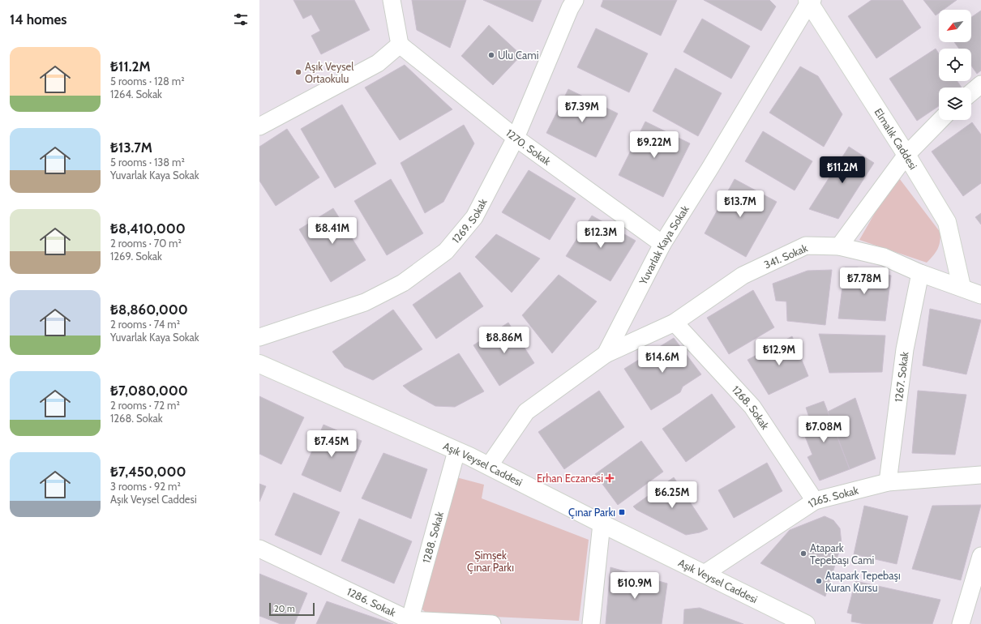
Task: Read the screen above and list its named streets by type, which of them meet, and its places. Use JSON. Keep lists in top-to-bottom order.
{
  "streets": {
    "street": [
      "Elmalık Caddesi",
      "1270. Sokak",
      "1269. Sokak",
      "Yuvarlak Kaya Sokak",
      "341. Sokak",
      "1267. Sokak",
      "1268. Sokak",
      "Aşık Veysel Caddesi",
      "1265. Sokak",
      "1288. Sokak",
      "1286. Sokak"
    ]
  },
  "crossings": [
    ["Elmalık Caddesi", "Yuvarlak Kaya Sokak"],
    ["Elmalık Caddesi", "341. Sokak"],
    ["1270. Sokak", "1269. Sokak"],
    ["1270. Sokak", "Yuvarlak Kaya Sokak"],
    ["Yuvarlak Kaya Sokak", "341. Sokak"],
    ["Yuvarlak Kaya Sokak", "Aşık Veysel Caddesi"],
    ["341. Sokak", "1267. Sokak"],
    ["341. Sokak", "1268. Sokak"],
    ["1267. Sokak", "1265. Sokak"],
    ["1268. Sokak", "1265. Sokak"],
    ["Aşık Veysel Caddesi", "1265. Sokak"],
    ["Aşık Veysel Caddesi", "1288. Sokak"],
    ["1288. Sokak", "1286. Sokak"]
  ],
  "parks": ["Şimşek Çınar Parkı"],
  "places": {
    "other": [
      "Ulu Cami",
      "Aşık Veysel Ortaokulu",
      "Atapark Tepebaşı Cami",
      "Atapark Tepebaşı Kuran Kursu"
    ],
    "health": ["Erhan Eczanesi"],
    "transit": ["Çınar Parkı"]
  },
  "scale_bar": "20 m",
  "north": "bottom left",
  "page": {
    "heading": "14 homes",
    "list": [
      {
        "name": "₺11.2M",
        "note": "5 rooms · 128 m² · 1264. Sokak"
      },
      {
        "name": "₺13.7M",
        "note": "5 rooms · 138 m² · Yuvarlak Kaya Sokak"
      },
      {
        "name": "₺8,410,000",
        "note": "2 rooms · 70 m² · 1269. Sokak"
      },
      {
        "name": "₺8,860,000",
        "note": "2 rooms · 74 m² · Yuvarlak Kaya Sokak"
      },
      {
        "name": "₺7,080,000",
        "note": "2 rooms · 72 m² · 1268. Sokak"
      },
      {
        "name": "₺7,450,000",
        "note": "3 rooms · 92 m² · Aşık Veysel Caddesi"
      }
    ],
    "price": [
      "₺7.39M",
      "₺9.22M",
      "₺11.2M",
      "₺13.7M",
      "₺8.41M",
      "₺12.3M",
      "₺7.78M",
      "₺8.86M",
      "₺12.9M",
      "₺14.6M",
      "₺7.08M",
      "₺7.45M",
      "₺6.25M",
      "₺10.9M"
    ],
    "scale": "20 m"
  }
}
